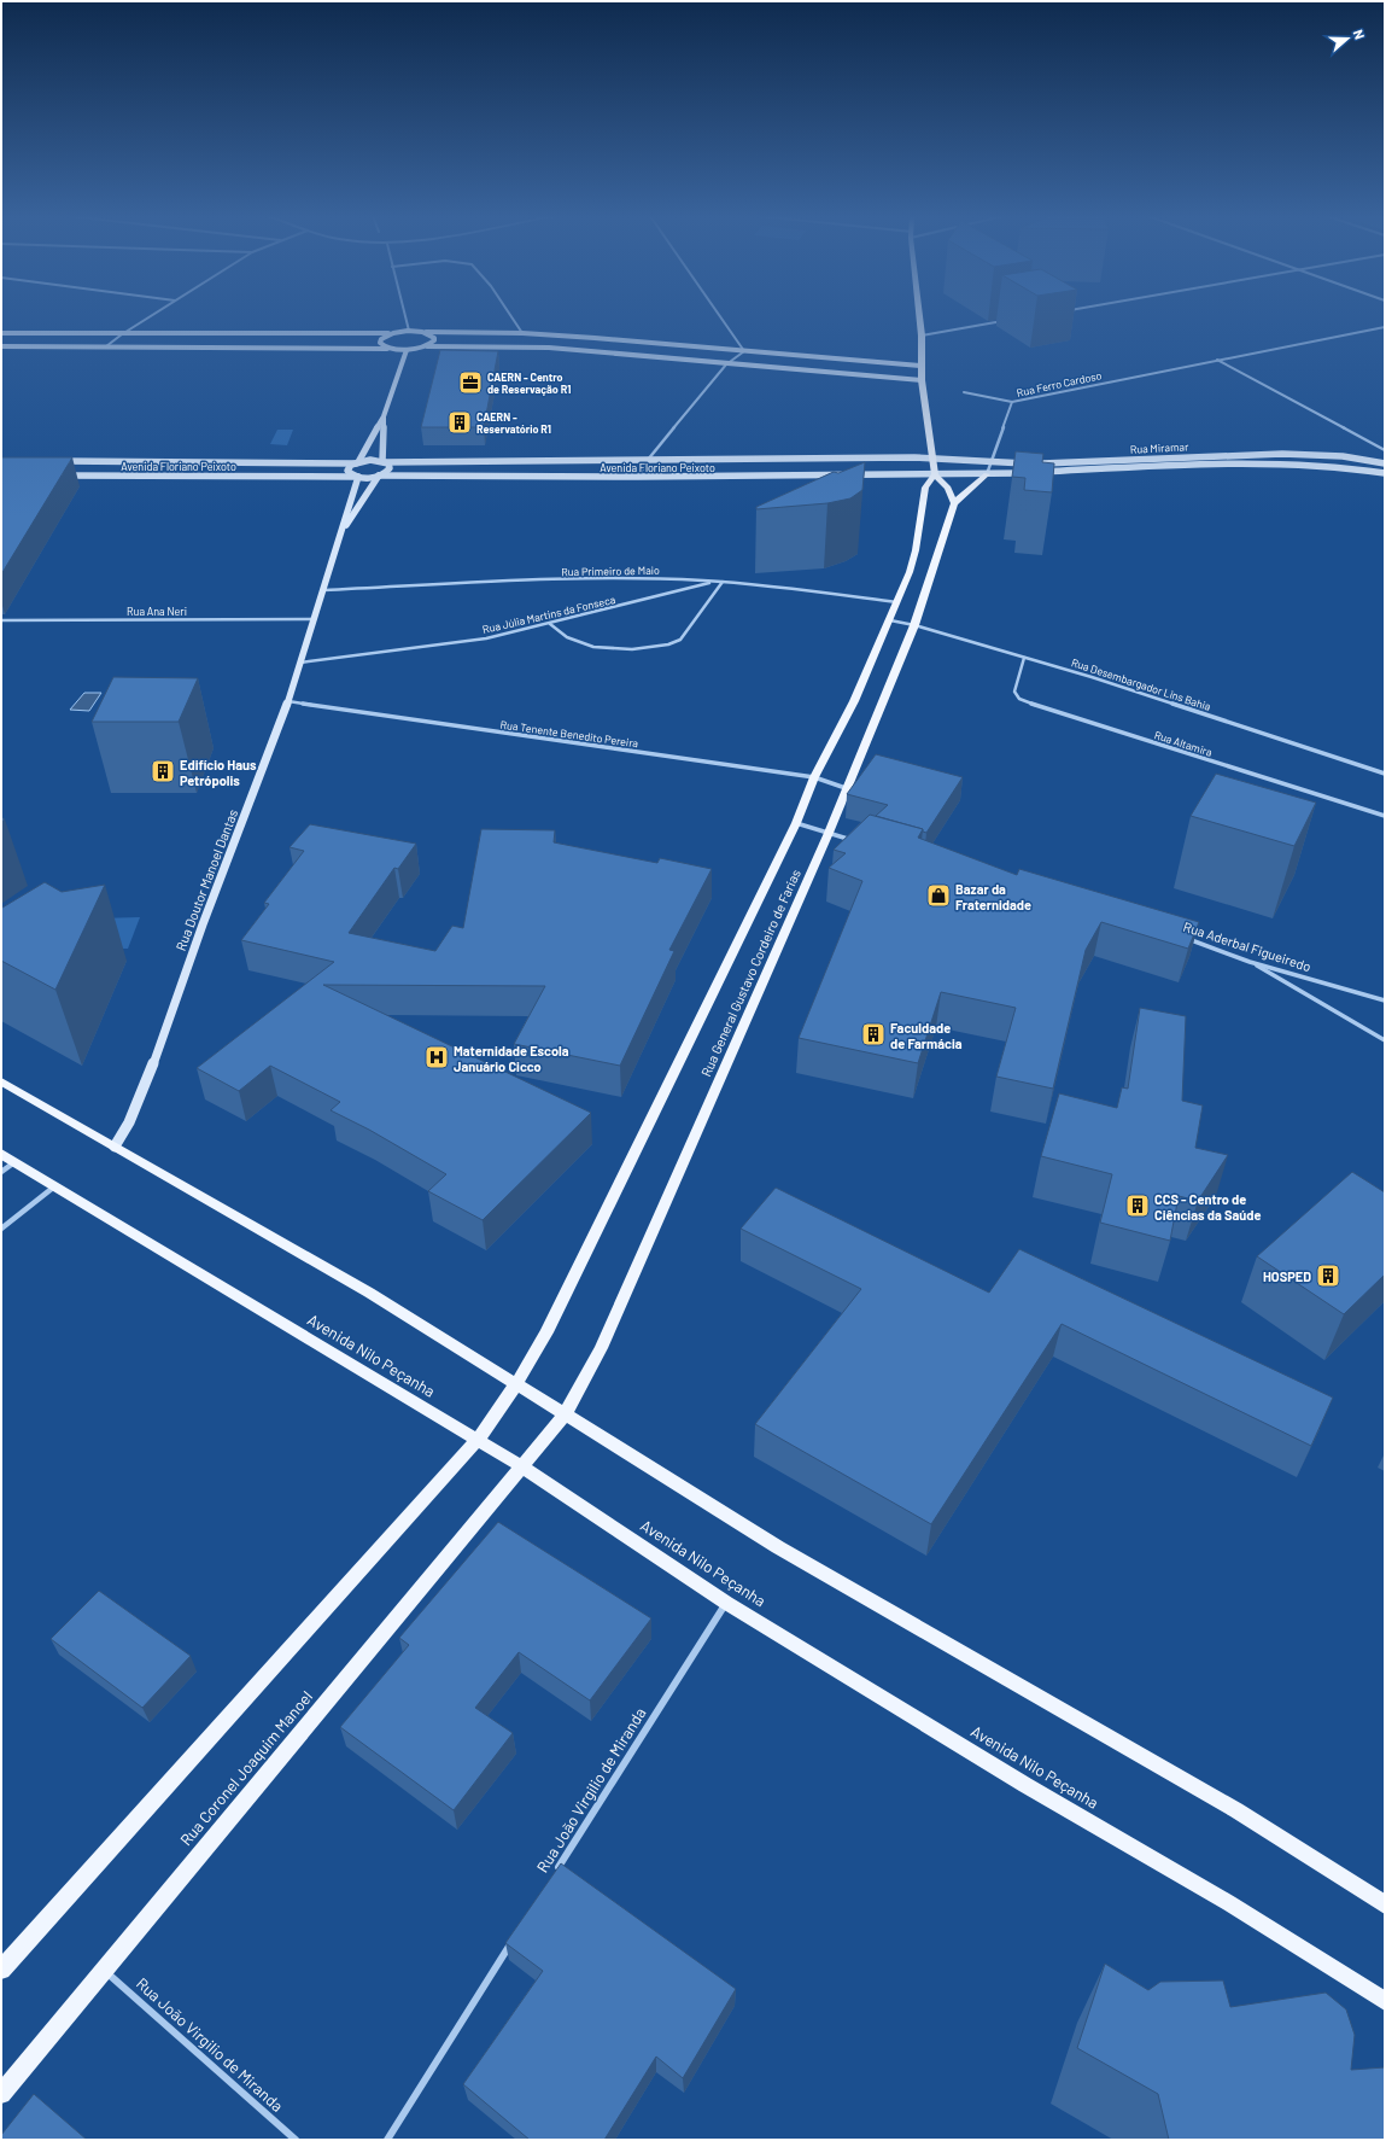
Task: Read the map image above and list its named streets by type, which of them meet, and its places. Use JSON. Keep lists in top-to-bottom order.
{
  "streets": {
    "main road": [
      "Rua Miramar",
      "Avenida Floriano Peixoto",
      "Rua Doutor Manoel Dantas",
      "Rua General Gustavo Cordeiro de Farias",
      "Avenida Nilo Peçanha",
      "Rua Coronel Joaquim Manoel"
    ],
    "street": [
      "Rua Ferro Cardoso",
      "Rua Primeiro de Maio",
      "Rua Ana Neri",
      "Rua Júlia Martins da Fonseca",
      "Rua Desembargador Lins Bahia",
      "Rua Tenente Benedito Pereira",
      "Rua Altamira",
      "Rua Aderbal Figueiredo",
      "Rua João Virgilio de Miranda"
    ]
  },
  "crossings": [
    ["Rua Miramar", "Avenida Floriano Peixoto"],
    ["Rua Miramar", "Rua General Gustavo Cordeiro de Farias"],
    ["Avenida Floriano Peixoto", "Rua Doutor Manoel Dantas"],
    ["Avenida Floriano Peixoto", "Rua General Gustavo Cordeiro de Farias"],
    ["Rua Primeiro de Maio", "Rua Júlia Martins da Fonseca"],
    ["Rua Primeiro de Maio", "Rua Doutor Manoel Dantas"],
    ["Rua Primeiro de Maio", "Rua General Gustavo Cordeiro de Farias"],
    ["Rua Ana Neri", "Rua Doutor Manoel Dantas"],
    ["Rua Júlia Martins da Fonseca", "Rua Doutor Manoel Dantas"],
    ["Rua Desembargador Lins Bahia", "Rua Altamira"],
    ["Rua Desembargador Lins Bahia", "Rua General Gustavo Cordeiro de Farias"],
    ["Rua Tenente Benedito Pereira", "Rua Doutor Manoel Dantas"],
    ["Rua Tenente Benedito Pereira", "Rua General Gustavo Cordeiro de Farias"],
    ["Rua General Gustavo Cordeiro de Farias", "Avenida Nilo Peçanha"],
    ["Rua General Gustavo Cordeiro de Farias", "Rua Coronel Joaquim Manoel"],
    ["Avenida Nilo Peçanha", "Rua Coronel Joaquim Manoel"],
    ["Avenida Nilo Peçanha", "Rua João Virgilio de Miranda"],
    ["Rua Coronel Joaquim Manoel", "Rua João Virgilio de Miranda"]
  ],
  "places": {
    "office": ["CAERN - Centro de Reservação R1"],
    "building": [
      "CAERN - Reservatório R1",
      "Edifício Haus Petrópolis",
      "Faculdade de Farmácia",
      "CCS - Centro de Ciências da Saúde",
      "HOSPED"
    ],
    "shop": ["Bazar da Fraternidade"],
    "hospital": ["Maternidade Escola Januário Cicco"]
  },
  "north": "right"
}
